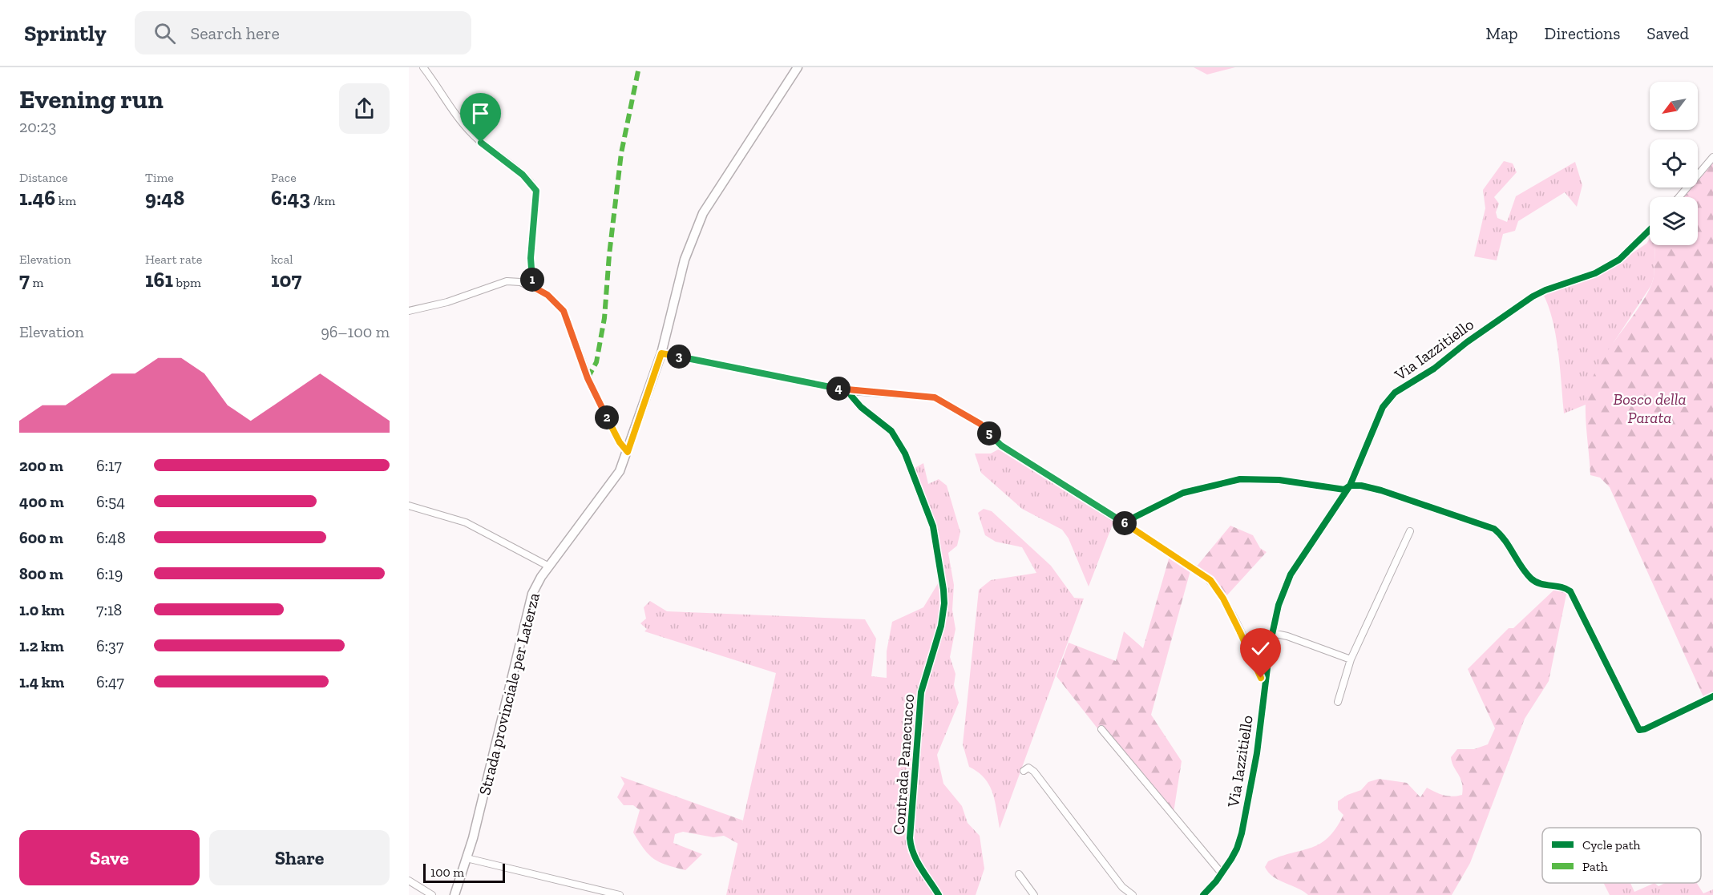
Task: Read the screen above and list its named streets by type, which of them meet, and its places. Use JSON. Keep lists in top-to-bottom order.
{
  "streets": {
    "main road": ["Strada provinciale per Laterza"],
    "street": ["Via Iazzitiello", "Contrada Panecucco"]
  },
  "parks": ["Bosco della Parata"],
  "legend": ["Cycle path", "Path"],
  "scale_bar": "100 m",
  "north": "bottom left",
  "page": {
    "header": "Sprintly",
    "search": "Search here",
    "nav": ["Map", "Directions", "Saved"],
    "heading": ["Evening run", "20:23"],
    "stats": [
      ["Distance", "1.46 km"],
      ["Time", "9:48"],
      ["Pace", "6:43 /km"],
      ["Elevation", "7 m"],
      ["Heart rate", "161 bpm"],
      ["kcal", "107"]
    ],
    "pins": [
      "1",
      "3",
      "4",
      "2",
      "5",
      "6"
    ],
    "chart": ["Elevation", "96–100 m"],
    "list": [
      {
        "name": "200 m",
        "note": "6:17"
      },
      {
        "name": "400 m",
        "note": "6:54"
      },
      {
        "name": "600 m",
        "note": "6:48"
      },
      {
        "name": "800 m",
        "note": "6:19"
      },
      {
        "name": "1.0 km",
        "note": "7:18"
      },
      {
        "name": "1.2 km",
        "note": "6:37"
      },
      {
        "name": "1.4 km",
        "note": "6:47"
      }
    ],
    "buttons": ["Save", "Share"],
    "scale": "100 m"
  }
}
